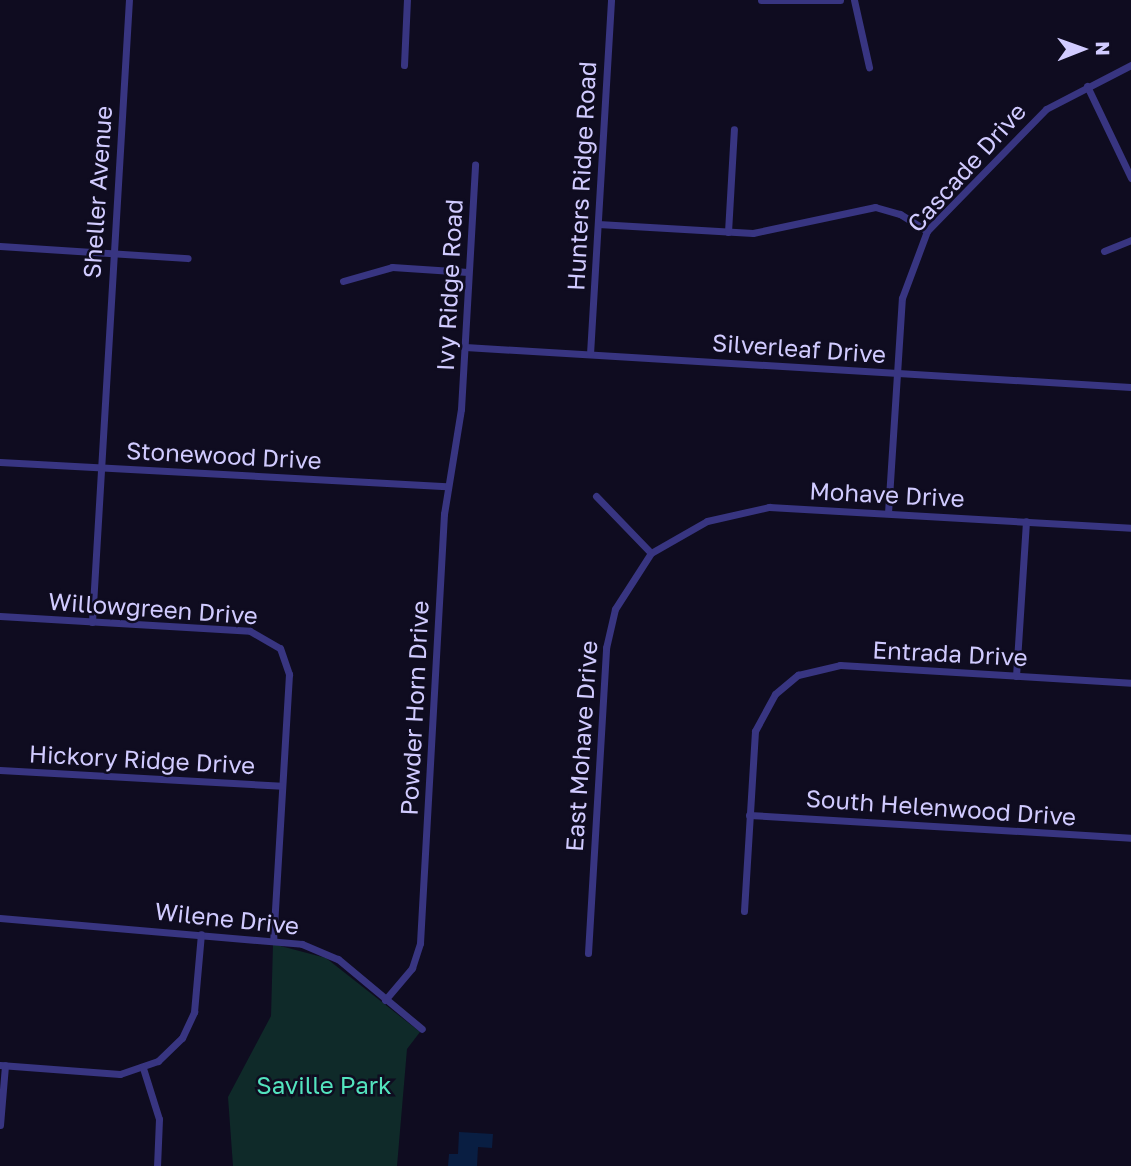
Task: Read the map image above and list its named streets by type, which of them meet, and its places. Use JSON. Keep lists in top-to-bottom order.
{
  "streets": {
    "street": [
      "Cascade Drive",
      "Hunters Ridge Road",
      "Sheller Avenue",
      "Ivy Ridge Road",
      "Silverleaf Drive",
      "Stonewood Drive",
      "Mohave Drive",
      "Willowgreen Drive",
      "Entrada Drive",
      "Powder Horn Drive",
      "East Mohave Drive",
      "Hickory Ridge Drive",
      "South Helenwood Drive",
      "Wilene Drive"
    ]
  },
  "crossings": [
    ["Cascade Drive", "Silverleaf Drive"],
    ["Cascade Drive", "Mohave Drive"],
    ["Hunters Ridge Road", "Silverleaf Drive"],
    ["Sheller Avenue", "Stonewood Drive"],
    ["Sheller Avenue", "Willowgreen Drive"],
    ["Ivy Ridge Road", "Silverleaf Drive"],
    ["Ivy Ridge Road", "Powder Horn Drive"],
    ["Stonewood Drive", "Powder Horn Drive"],
    ["Mohave Drive", "East Mohave Drive"],
    ["Willowgreen Drive", "Hickory Ridge Drive"],
    ["Entrada Drive", "South Helenwood Drive"],
    ["Powder Horn Drive", "Wilene Drive"]
  ],
  "parks": ["Saville Park"],
  "north": "right"
}
